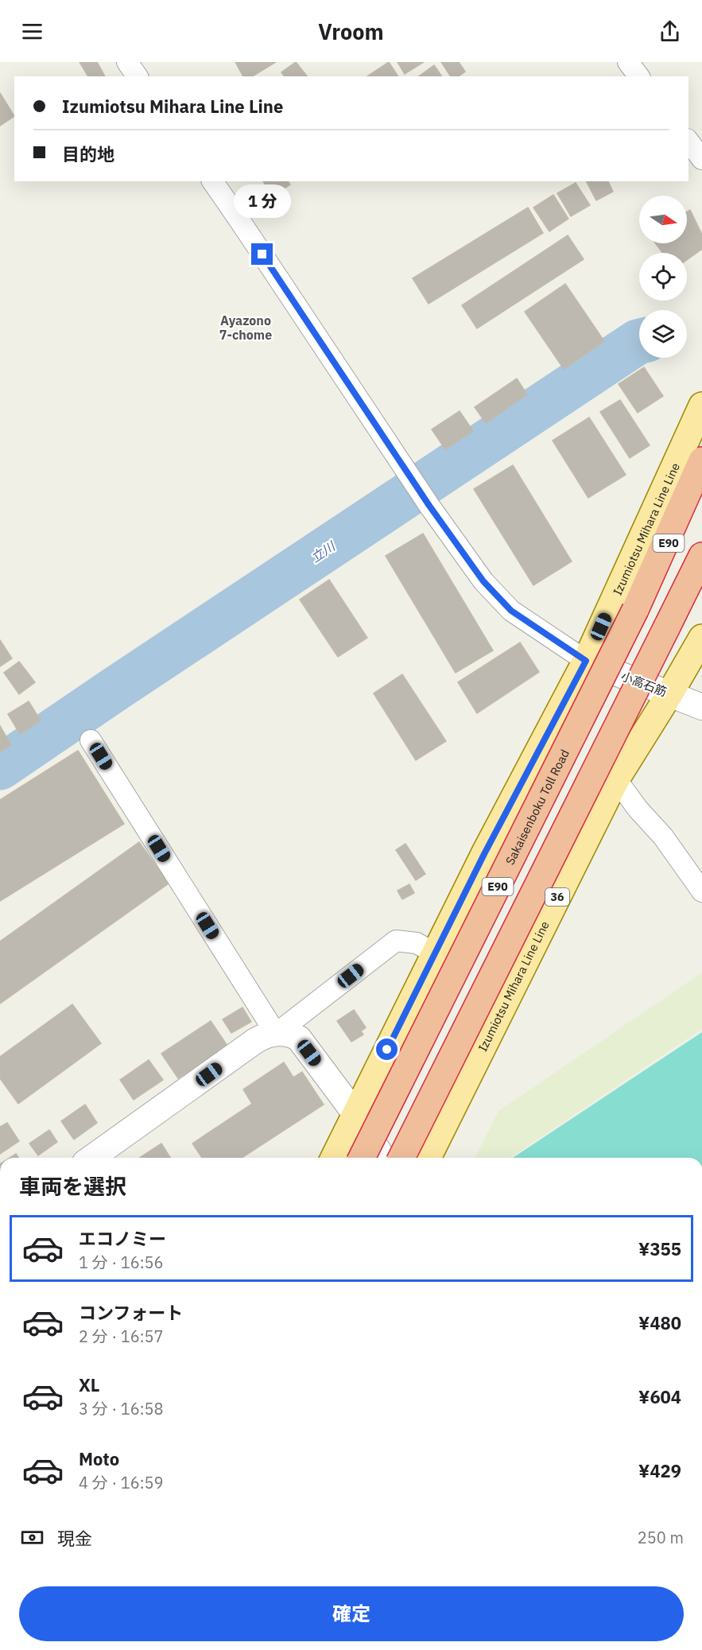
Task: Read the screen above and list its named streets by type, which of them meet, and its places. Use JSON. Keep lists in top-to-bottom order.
{
  "streets": {
    "highway": ["E90", "Sakaisenboku Toll Road"],
    "main road": ["Izumiotsu Mihara Line Line", "36"],
    "street": ["小高石筋"]
  },
  "crossings": [
    ["Izumiotsu Mihara Line Line", "小高石筋"]
  ],
  "districts": ["Ayazono 7-chome"],
  "water": ["立川"],
  "north": "right",
  "page": {
    "header": "Vroom",
    "banner": ["Izumiotsu Mihara Line Line", "目的地"],
    "bubble": "1 分",
    "heading": "車両を選択",
    "list": [
      {
        "name": "エコノミー",
        "note": "1 分 · 16:56",
        "value": "¥355"
      },
      {
        "name": "コンフォート",
        "note": "2 分 · 16:57",
        "value": "¥480"
      },
      {
        "name": "XL",
        "note": "3 分 · 16:58",
        "value": "¥604"
      },
      {
        "name": "Moto",
        "note": "4 分 · 16:59",
        "value": "¥429"
      }
    ],
    "pay": ["現金", "250 m"],
    "buttons": "確定"
  }
}
